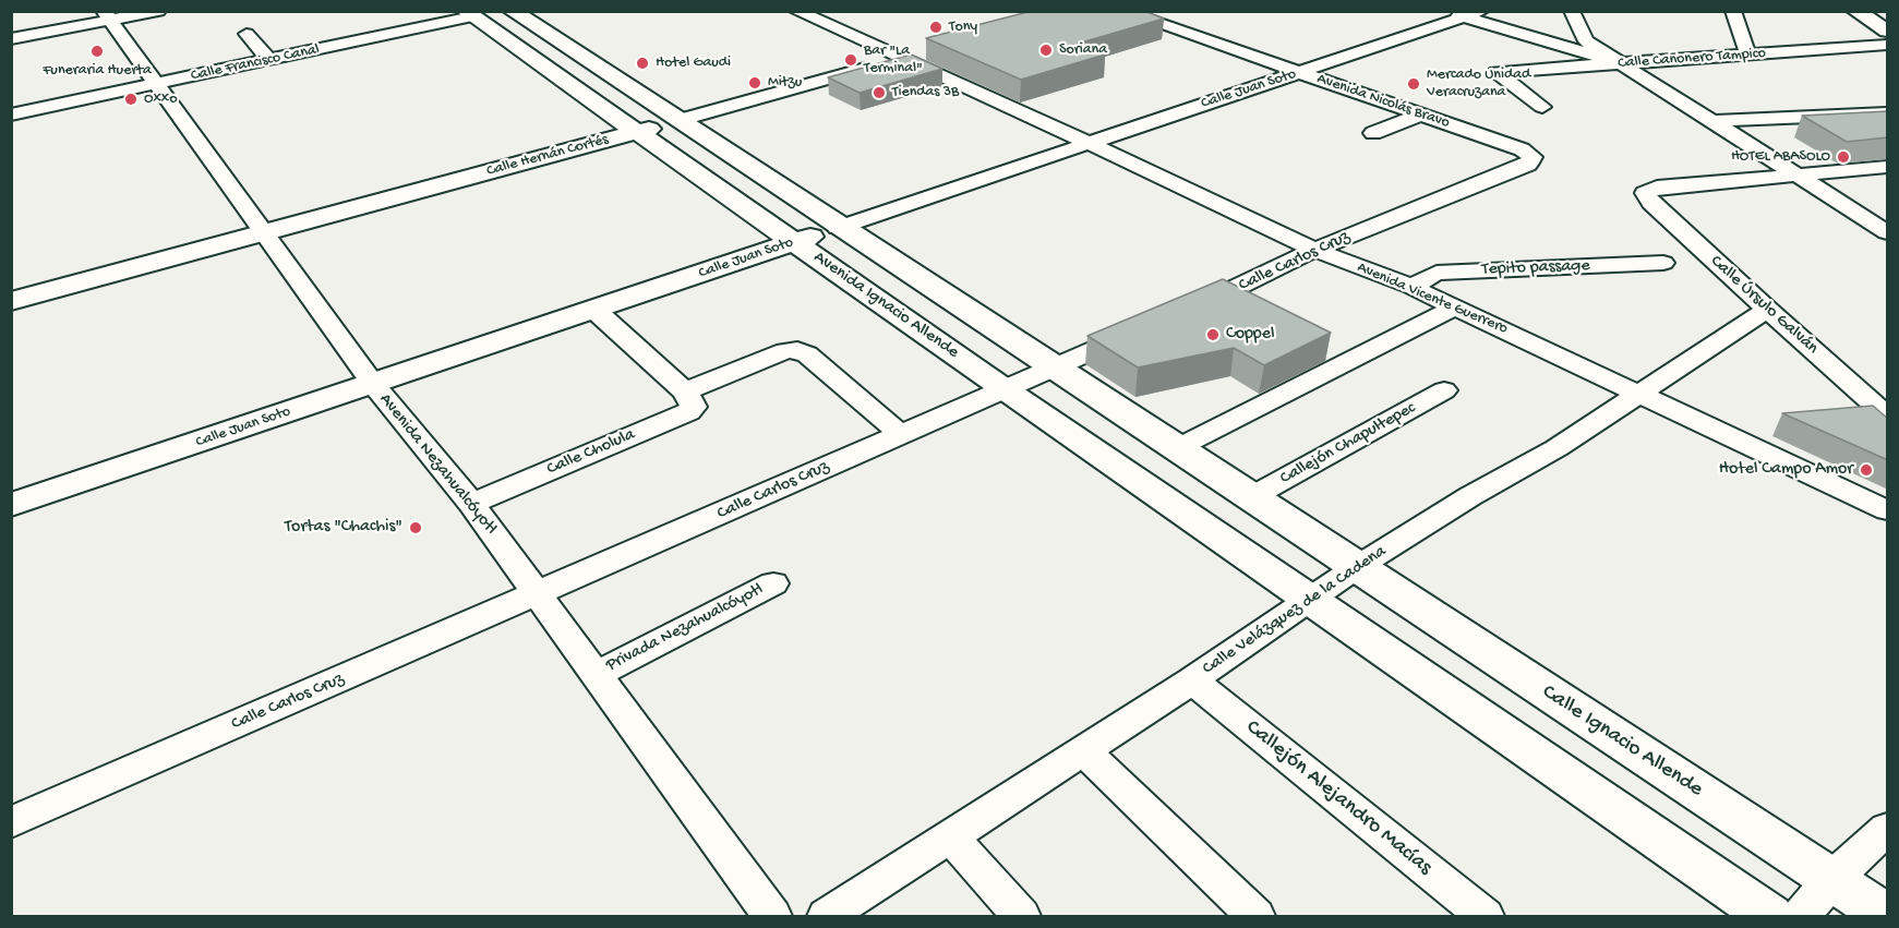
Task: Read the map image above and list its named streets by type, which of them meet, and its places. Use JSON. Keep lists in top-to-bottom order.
{
  "streets": {
    "main road": [
      "Calle Francisco Canal",
      "Calle Juan Soto",
      "Calle Hernán Cortés",
      "Avenida Ignacio Allende",
      "Calle Ignacio Allende"
    ],
    "street": [
      "Calle Cañonero Tampico",
      "Avenida Nicolás Bravo",
      "Calle Carlos Cruz",
      "Tepito passage",
      "Avenida Vicente Guerrero",
      "Calle Úrsulo Galván",
      "Callejón Chapultepec",
      "Calle Cholula",
      "Avenida Nezahualcóyotl",
      "Calle Velázquez de la Cadena",
      "Privada Nezahualcóyotl",
      "Callejón Alejandro Macías"
    ]
  },
  "crossings": [
    ["Calle Francisco Canal", "Avenida Ignacio Allende"],
    ["Calle Francisco Canal", "Avenida Nezahualcóyotl"],
    ["Calle Juan Soto", "Avenida Nicolás Bravo"],
    ["Calle Juan Soto", "Avenida Vicente Guerrero"],
    ["Calle Juan Soto", "Avenida Ignacio Allende"],
    ["Calle Juan Soto", "Avenida Nezahualcóyotl"],
    ["Avenida Nicolás Bravo", "Calle Carlos Cruz"],
    ["Calle Hernán Cortés", "Avenida Vicente Guerrero"],
    ["Calle Hernán Cortés", "Avenida Ignacio Allende"],
    ["Calle Hernán Cortés", "Avenida Nezahualcóyotl"],
    ["Calle Carlos Cruz", "Avenida Vicente Guerrero"],
    ["Calle Carlos Cruz", "Avenida Ignacio Allende"],
    ["Calle Carlos Cruz", "Avenida Nezahualcóyotl"],
    ["Tepito passage", "Avenida Vicente Guerrero"],
    ["Avenida Vicente Guerrero", "Calle Velázquez de la Cadena"],
    ["Avenida Ignacio Allende", "Callejón Chapultepec"],
    ["Avenida Ignacio Allende", "Calle Velázquez de la Cadena"],
    ["Avenida Ignacio Allende", "Calle Ignacio Allende"],
    ["Calle Úrsulo Galván", "Calle Velázquez de la Cadena"],
    ["Calle Cholula", "Avenida Nezahualcóyotl"],
    ["Avenida Nezahualcóyotl", "Privada Nezahualcóyotl"],
    ["Calle Velázquez de la Cadena", "Calle Ignacio Allende"],
    ["Calle Velázquez de la Cadena", "Callejón Alejandro Macías"]
  ],
  "places": [
    "Tony",
    "Soriana",
    "Funeraria Huerta",
    "Bar \"La Terminal\"",
    "Hotel Gaudi",
    "Mitzu",
    "Mercado Unidad Veracruzana",
    "Tiendas 3B",
    "Oxxo",
    "HOTEL ABASOLO",
    "Coppel",
    "Hotel Campo Amor",
    "Tortas \"Chachis\""
  ]
}
